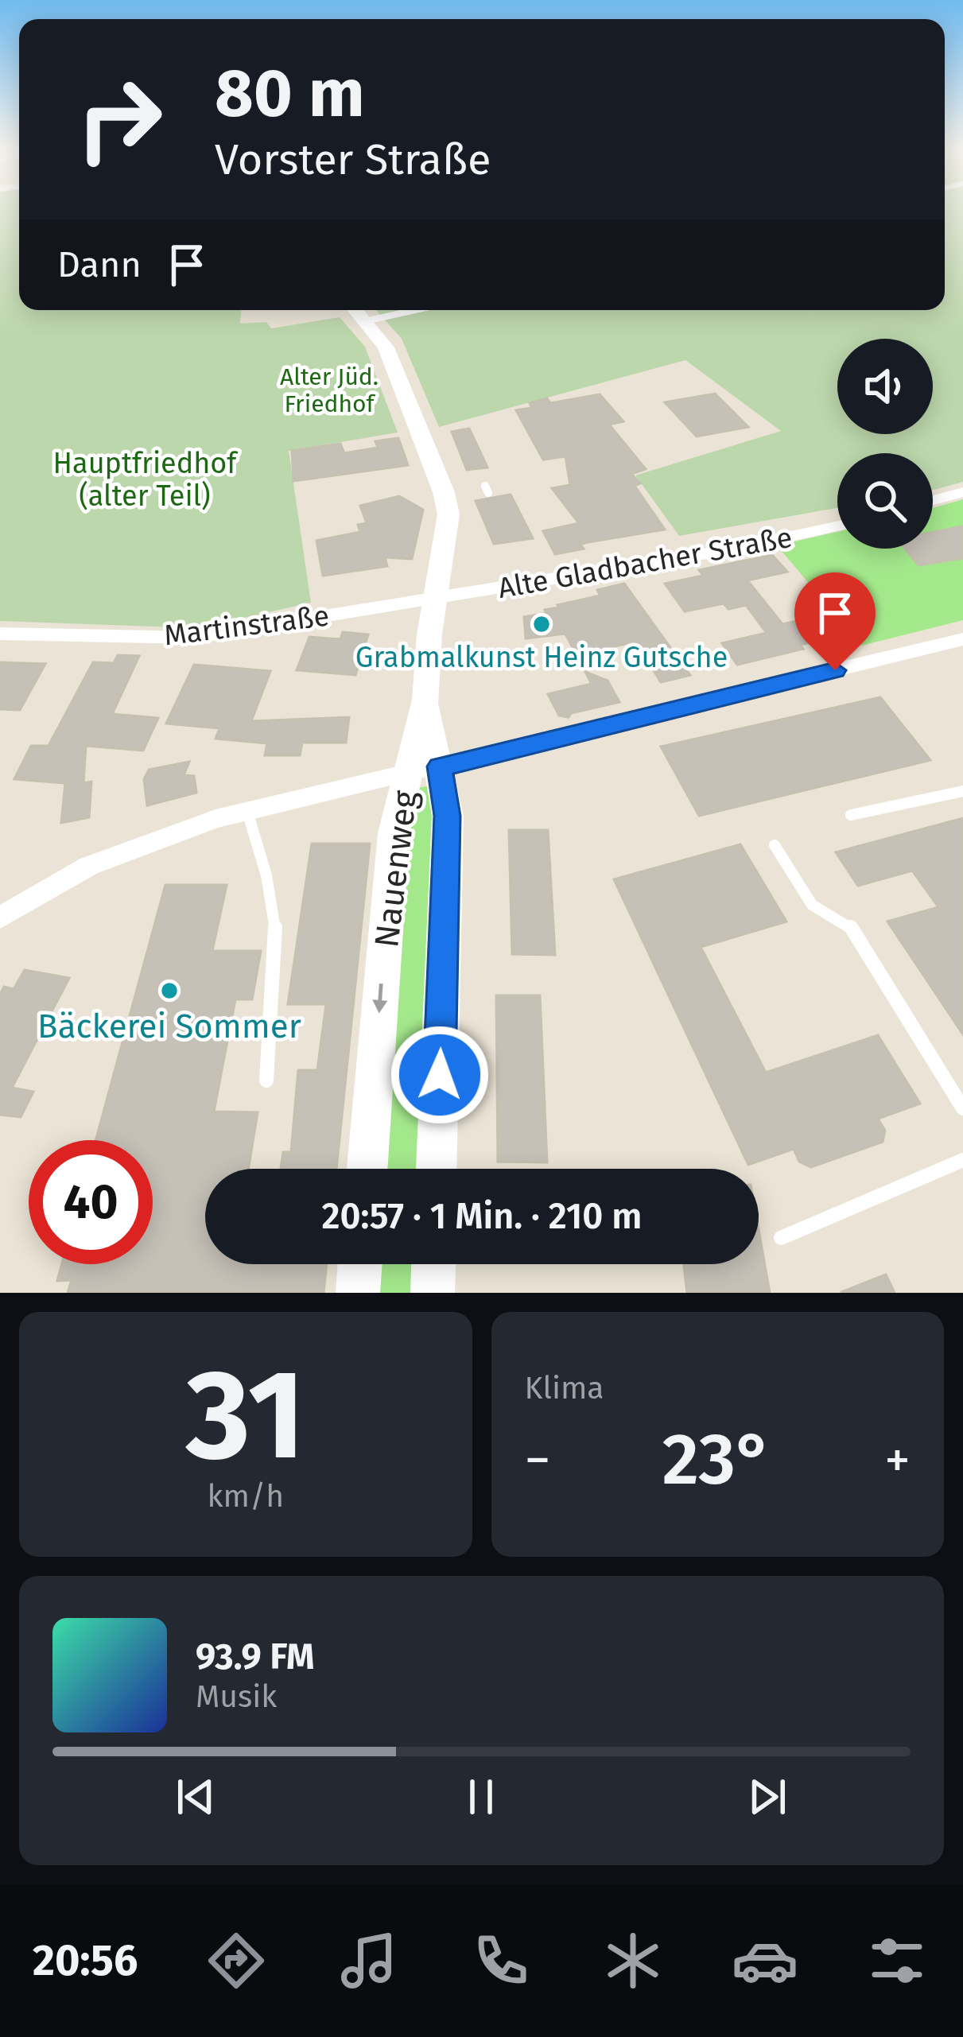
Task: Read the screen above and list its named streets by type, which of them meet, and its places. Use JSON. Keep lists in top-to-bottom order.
{
  "streets": {
    "street": ["Alte Gladbacher Straße", "Martinstraße", "Nauenweg"]
  },
  "crossings": [
    ["Alte Gladbacher Straße", "Martinstraße"],
    ["Alte Gladbacher Straße", "Nauenweg"],
    ["Martinstraße", "Nauenweg"]
  ],
  "parks": ["Alter Jüd. Friedhof", "Hauptfriedhof (alter Teil)"],
  "places": ["Grabmalkunst Heinz Gutsche", "Bäckerei Sommer"],
  "page": {
    "turn": ["80 m", "Vorster Straße"],
    "then": "Dann",
    "limit": "40",
    "trip": "20:57 · 1 Min. · 210 m",
    "tile": [
      ["31", "km/h"],
      "Klima"
    ],
    "heat": ["−", "23°", "+"],
    "song": ["93.9 FM", "Musik"],
    "tabs": "20:56"
  }
}
